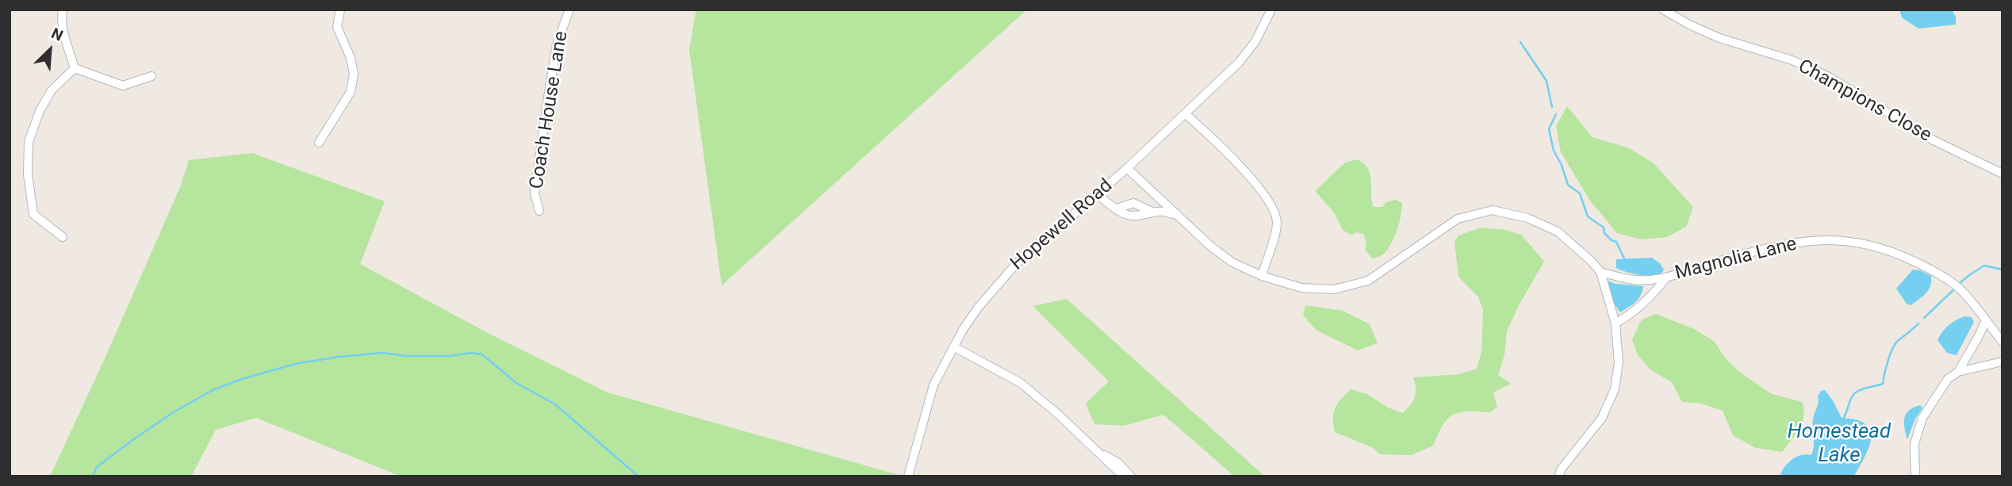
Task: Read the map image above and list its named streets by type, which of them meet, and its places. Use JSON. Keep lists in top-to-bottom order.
{
  "streets": {
    "street": [
      "Champions Close",
      "Coach House Lane",
      "Hopewell Road",
      "Magnolia Lane"
    ]
  },
  "water": ["Homestead Lake"],
  "north": "top right"
}
